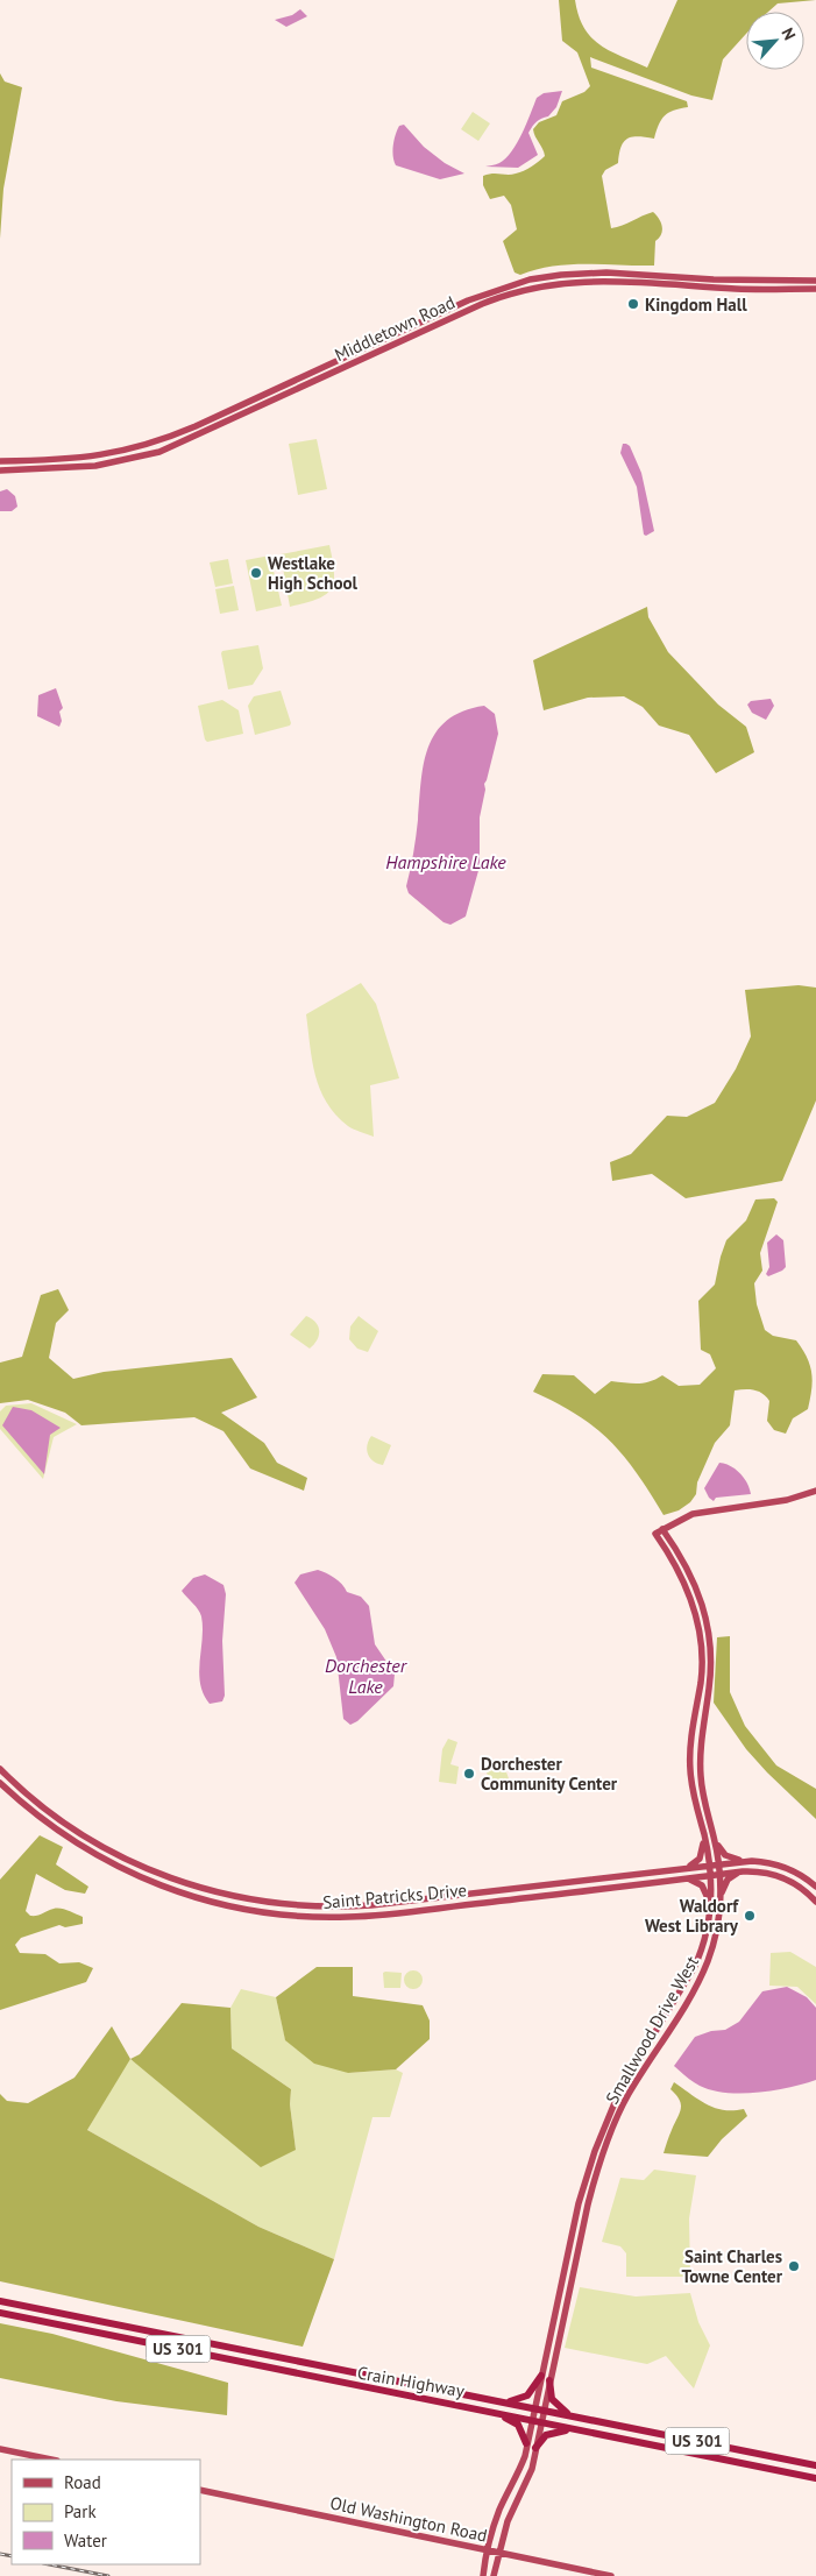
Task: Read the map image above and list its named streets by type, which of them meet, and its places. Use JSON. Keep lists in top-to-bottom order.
{
  "streets": {
    "highway": ["US 301", "Crain Highway"],
    "main road": [
      "Middletown Road",
      "Saint Patricks Drive",
      "Smallwood Drive West",
      "Old Washington Road"
    ]
  },
  "crossings": [
    ["Saint Patricks Drive", "Smallwood Drive West"],
    ["Smallwood Drive West", "Crain Highway"],
    ["Smallwood Drive West", "Old Washington Road"]
  ],
  "water": ["Hampshire Lake", "Dorchester Lake"],
  "places": [
    "Kingdom Hall",
    "Westlake High School",
    "Dorchester Community Center",
    "Waldorf West Library",
    "Saint Charles Towne Center"
  ],
  "legend": ["Road", "Park", "Water"],
  "north": "top right"
}
